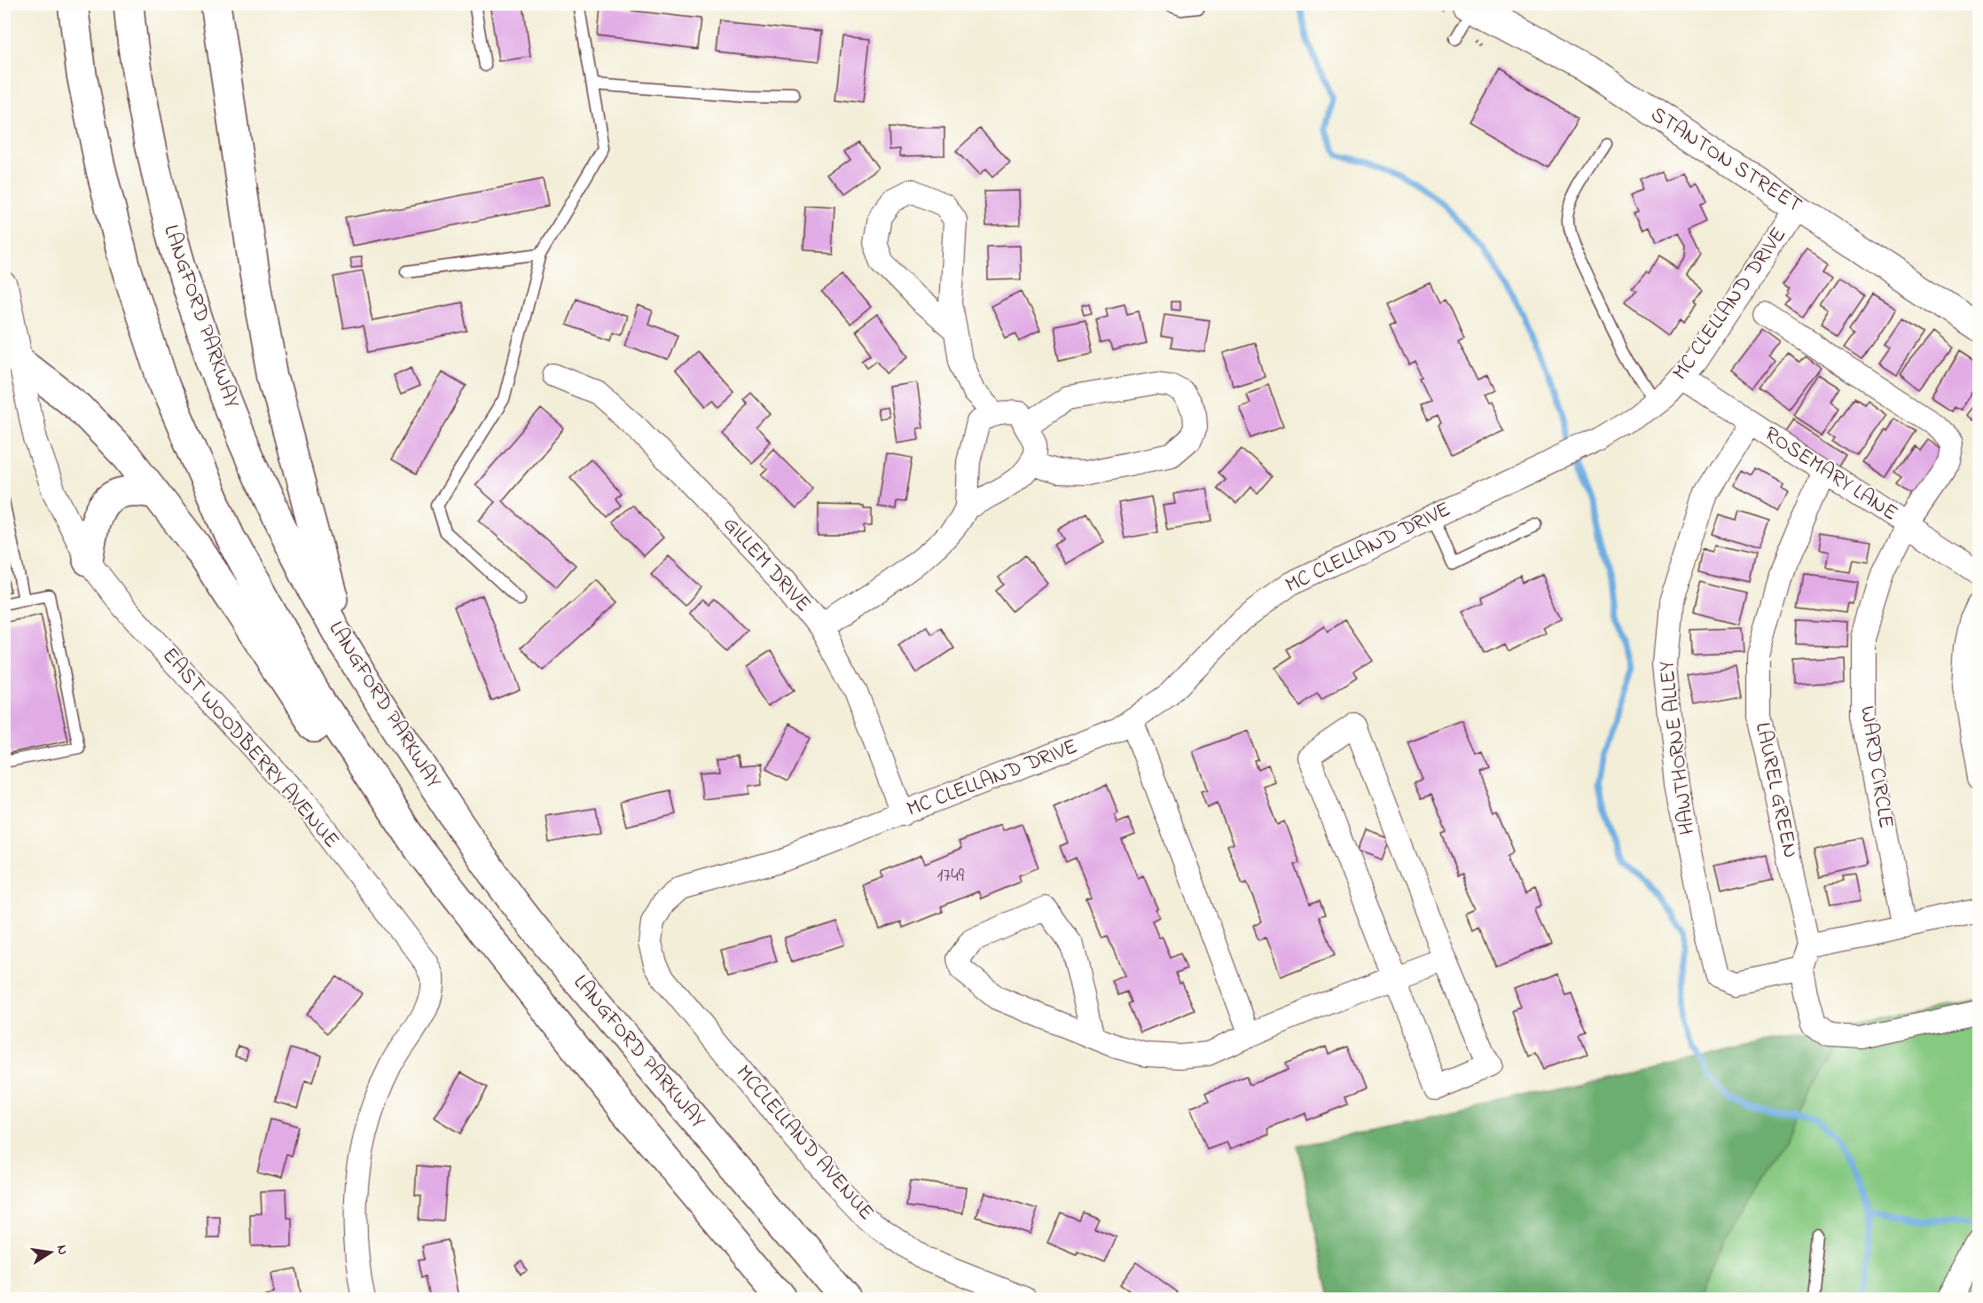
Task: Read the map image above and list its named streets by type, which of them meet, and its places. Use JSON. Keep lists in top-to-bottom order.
{
  "streets": {
    "highway": ["LANGFORD PARKWAY"],
    "street": [
      "STANTON STREET",
      "MC CLELLAND DRIVE",
      "ROSEMARY LANE",
      "GILLEM DRIVE",
      "HAWTHORNE ALLEY",
      "EAST WOODBERRY AVENUE",
      "WARD CIRCLE",
      "LAUREL GREEN",
      "MCCLELLAND AVENUE"
    ]
  },
  "crossings": [
    ["STANTON STREET", "MC CLELLAND DRIVE"],
    ["MC CLELLAND DRIVE", "ROSEMARY LANE"],
    ["MC CLELLAND DRIVE", "GILLEM DRIVE"],
    ["MC CLELLAND DRIVE", "MCCLELLAND AVENUE"],
    ["ROSEMARY LANE", "HAWTHORNE ALLEY"],
    ["ROSEMARY LANE", "WARD CIRCLE"],
    ["ROSEMARY LANE", "LAUREL GREEN"]
  ],
  "house_numbers": ["1749"],
  "north": "right"
}
